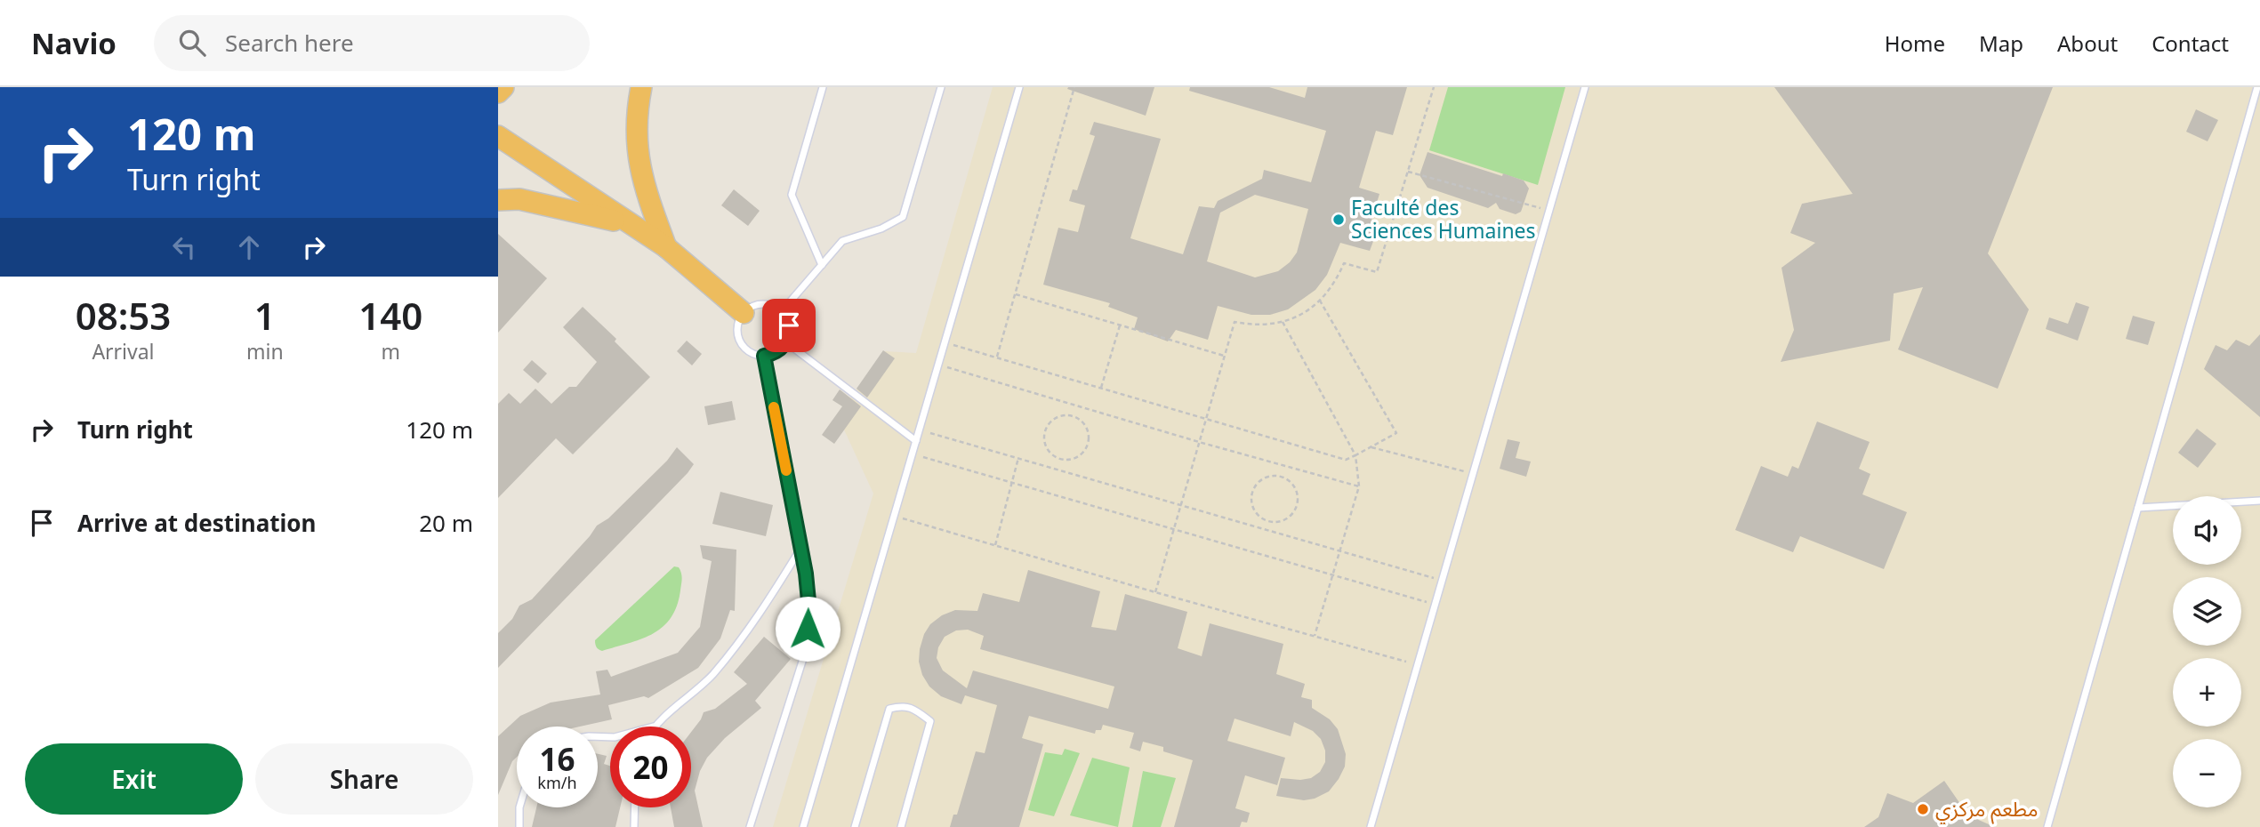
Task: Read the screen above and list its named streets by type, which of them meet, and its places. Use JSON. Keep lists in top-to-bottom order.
{
  "places": ["Faculté des Sciences Humaines", "مطعم مركزي"],
  "page": {
    "header": "Navio",
    "search": "Search here",
    "nav": [
      "Home",
      "Map",
      "About",
      "Contact"
    ],
    "turn": ["120 m", "Turn right"],
    "eta": [
      "08:53",
      "Arrival",
      "1",
      "min",
      "140",
      "m"
    ],
    "list": [
      {
        "name": "Turn right",
        "value": "120 m"
      },
      {
        "name": "Arrive at destination",
        "value": "20 m"
      }
    ],
    "map_buttons": ["+", "−"],
    "speed": "16 km/h",
    "limit": "20",
    "buttons": ["Exit", "Share"]
  }
}
